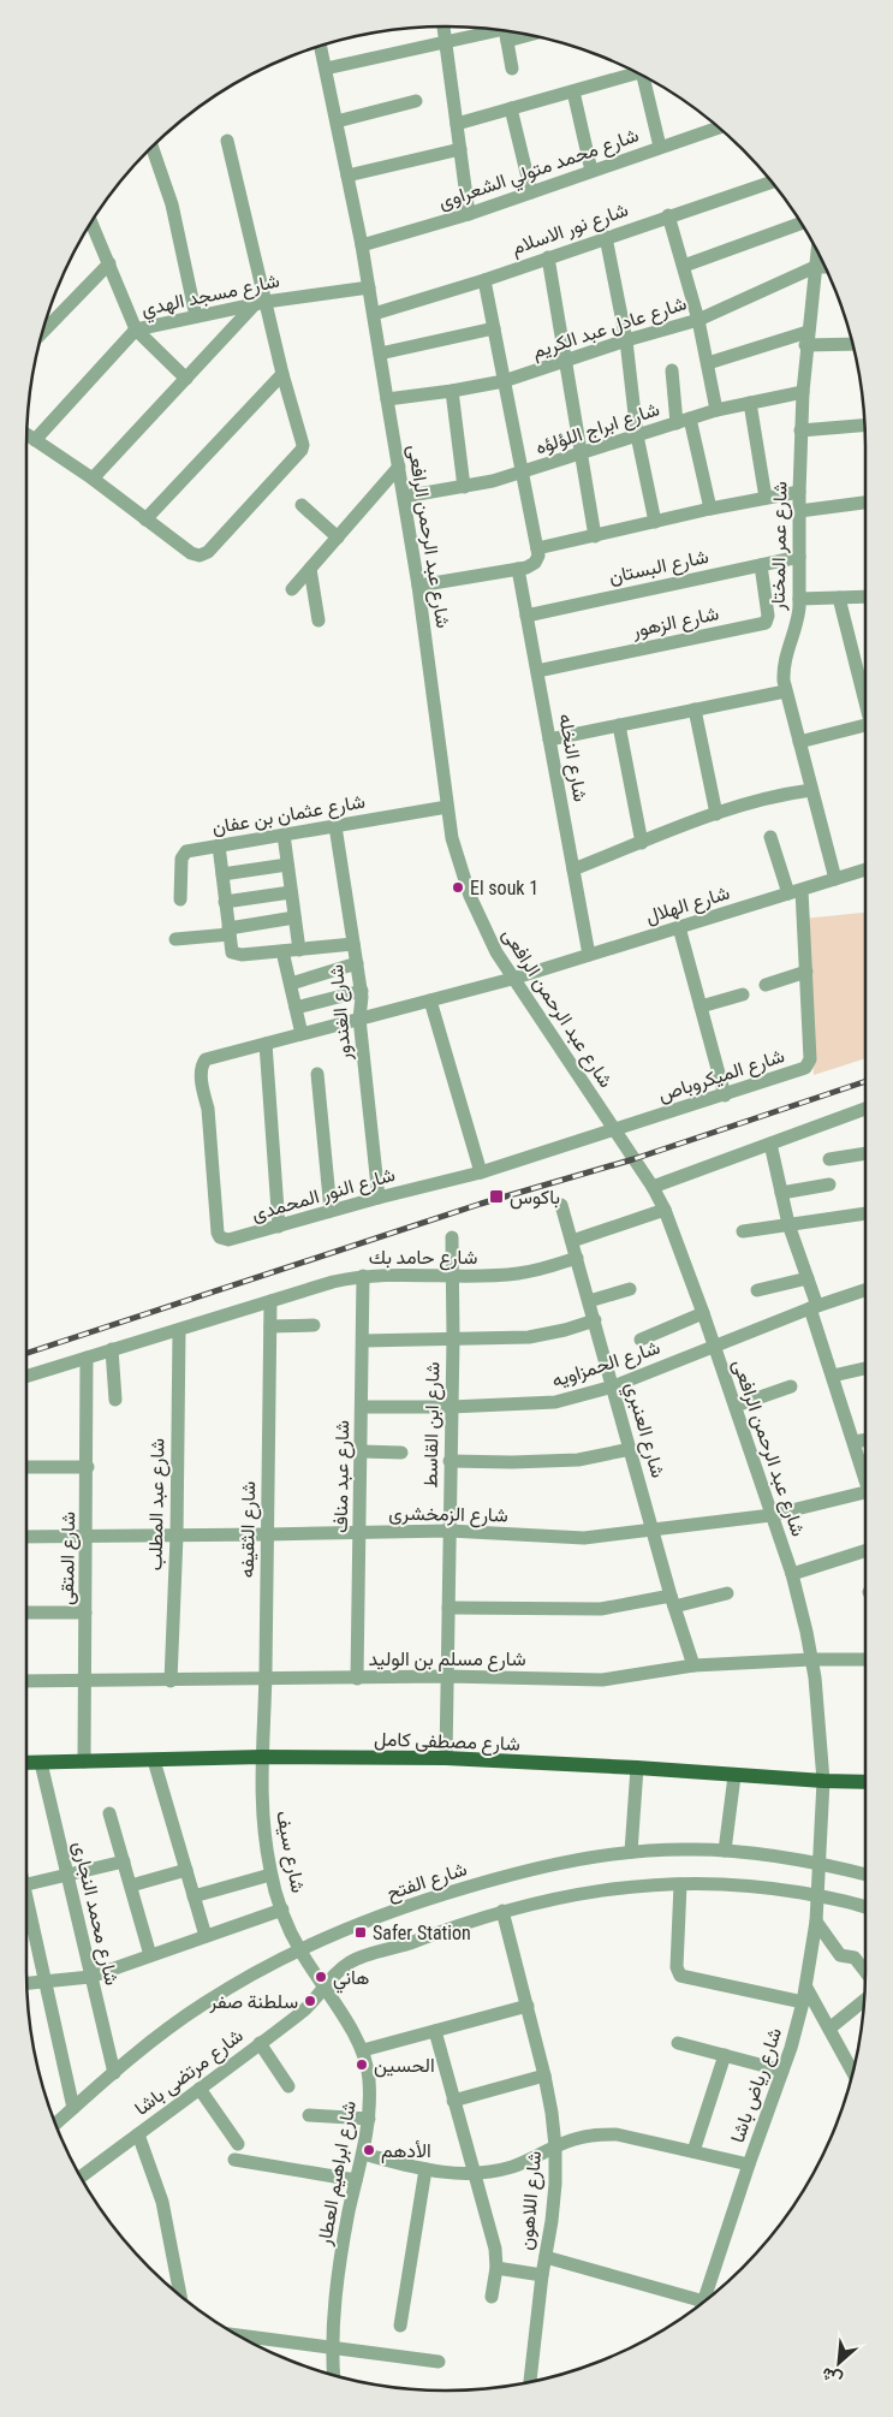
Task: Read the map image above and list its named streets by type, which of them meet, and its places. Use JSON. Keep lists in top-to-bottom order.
{
  "streets": {
    "main road": ["شارع مصطفى كامل"],
    "street": [
      "شارع محمد متولي الشعراوى",
      "شارع نور الاسلام",
      "شارع مسجد الهدي",
      "شارع عادل عبد الكريم",
      "شارع ابراج اللؤلؤه",
      "شارع عبد الرحمن الرافعى",
      "شارع عمر المختار",
      "شارع البستان",
      "شارع الزهور",
      "شارع النخله",
      "شارع عثمان بن عفان",
      "شارع الهلال",
      "شارع الغندور",
      "شارع الميكروباص",
      "شارع النور المحمدى",
      "شارع حامد بك",
      "شارع الحمزاويه",
      "شارع ابن القاسط",
      "شارع العنبري",
      "شارع عبد مناف",
      "شارع عبد المطلب",
      "شارع الزمخشرى",
      "شارع الثقيفه",
      "شارع المتقى",
      "شارع مسلم بن الوليد",
      "شارع سيف",
      "شارع الفتح",
      "شارع محمد النجارى",
      "شارع مرتضى باشا",
      "شارع رياض باشا",
      "شارع ابراهيم العطار",
      "شارع اللاهون"
    ]
  },
  "crossings": [
    ["شارع محمد متولي الشعراوى", "شارع عبد الرحمن الرافعى"],
    ["شارع نور الاسلام", "شارع عبد الرحمن الرافعى"],
    ["شارع مسجد الهدي", "شارع عبد الرحمن الرافعى"],
    ["شارع عادل عبد الكريم", "شارع عبد الرحمن الرافعى"],
    ["شارع عادل عبد الكريم", "شارع عمر المختار"],
    ["شارع ابراج اللؤلؤه", "شارع عبد الرحمن الرافعى"],
    ["شارع ابراج اللؤلؤه", "شارع عمر المختار"],
    ["شارع عبد الرحمن الرافعى", "شارع عثمان بن عفان"],
    ["شارع عبد الرحمن الرافعى", "شارع الهلال"],
    ["شارع عبد الرحمن الرافعى", "شارع الميكروباص"],
    ["شارع عبد الرحمن الرافعى", "شارع النور المحمدى"],
    ["شارع عبد الرحمن الرافعى", "شارع الحمزاويه"],
    ["شارع عبد الرحمن الرافعى", "شارع الزمخشرى"],
    ["شارع عبد الرحمن الرافعى", "شارع مسلم بن الوليد"],
    ["شارع عبد الرحمن الرافعى", "شارع مصطفى كامل"],
    ["شارع عبد الرحمن الرافعى", "شارع الفتح"],
    ["شارع عبد الرحمن الرافعى", "شارع رياض باشا"],
    ["شارع عمر المختار", "شارع البستان"],
    ["شارع عمر المختار", "شارع الهلال"],
    ["شارع البستان", "شارع الزهور"],
    ["شارع البستان", "شارع النخله"],
    ["شارع الزهور", "شارع النخله"],
    ["شارع النخله", "شارع الهلال"],
    ["شارع عثمان بن عفان", "شارع الغندور"],
    ["شارع الهلال", "شارع الغندور"],
    ["شارع الهلال", "شارع الميكروباص"],
    ["شارع الهلال", "شارع النور المحمدى"],
    ["شارع الغندور", "شارع النور المحمدى"],
    ["شارع الميكروباص", "شارع النور المحمدى"],
    ["شارع حامد بك", "شارع ابن القاسط"],
    ["شارع حامد بك", "شارع العنبري"],
    ["شارع حامد بك", "شارع عبد مناف"],
    ["شارع حامد بك", "شارع عبد المطلب"],
    ["شارع حامد بك", "شارع الثقيفه"],
    ["شارع حامد بك", "شارع المتقى"],
    ["شارع الحمزاويه", "شارع ابن القاسط"],
    ["شارع الحمزاويه", "شارع العنبري"],
    ["شارع الحمزاويه", "شارع عبد مناف"],
    ["شارع ابن القاسط", "شارع الزمخشرى"],
    ["شارع ابن القاسط", "شارع مسلم بن الوليد"],
    ["شارع ابن القاسط", "شارع مصطفى كامل"],
    ["شارع العنبري", "شارع الزمخشرى"],
    ["شارع العنبري", "شارع مسلم بن الوليد"],
    ["شارع عبد مناف", "شارع الزمخشرى"],
    ["شارع عبد مناف", "شارع مسلم بن الوليد"],
    ["شارع عبد المطلب", "شارع الزمخشرى"],
    ["شارع عبد المطلب", "شارع مسلم بن الوليد"],
    ["شارع الزمخشرى", "شارع الثقيفه"],
    ["شارع الزمخشرى", "شارع المتقى"],
    ["شارع الثقيفه", "شارع مسلم بن الوليد"],
    ["شارع الثقيفه", "شارع مصطفى كامل"],
    ["شارع الثقيفه", "شارع سيف"],
    ["شارع المتقى", "شارع مسلم بن الوليد"],
    ["شارع المتقى", "شارع مصطفى كامل"],
    ["شارع مصطفى كامل", "شارع سيف"],
    ["شارع مصطفى كامل", "شارع محمد النجارى"],
    ["شارع سيف", "شارع الفتح"],
    ["شارع سيف", "شارع ابراهيم العطار"],
    ["شارع الفتح", "شارع محمد النجارى"],
    ["شارع الفتح", "شارع رياض باشا"],
    ["شارع الفتح", "شارع ابراهيم العطار"],
    ["شارع مرتضى باشا", "شارع ابراهيم العطار"]
  ],
  "places": {
    "other": [
      "El souk 1",
      "هاني",
      "سلطنة صفر",
      "الحسين",
      "الأدهم"
    ],
    "transit": ["باكوس", "Safer Station"]
  },
  "north": "bottom left"
}
